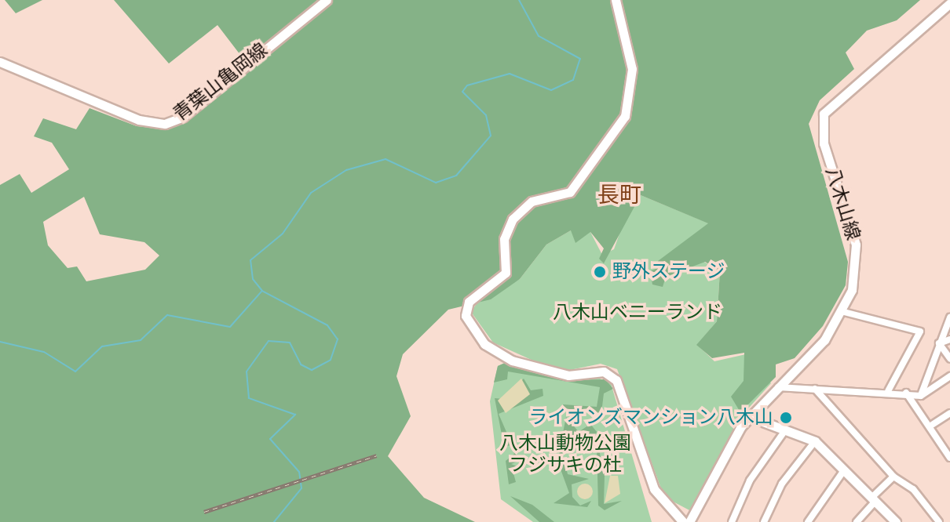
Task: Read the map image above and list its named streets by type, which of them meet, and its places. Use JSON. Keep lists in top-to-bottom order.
{
  "streets": {
    "street": ["青葉山亀岡線", "八木山線"]
  },
  "districts": ["長町"],
  "parks": ["八木山ベニーランド", "八木山動物公園 フジサキの杜"],
  "places": ["野外ステージ", "ライオンズマンション八木山"]
}
